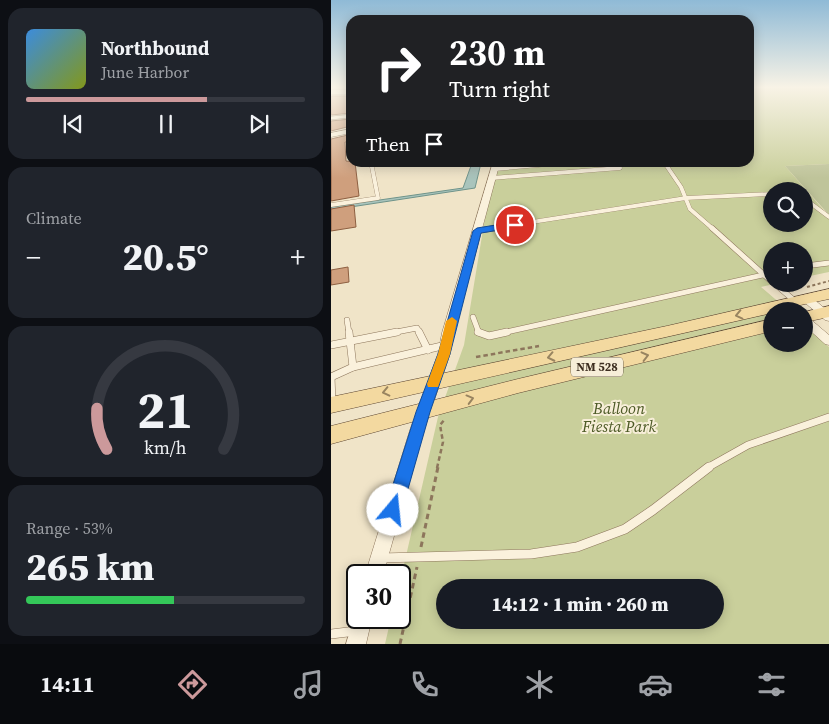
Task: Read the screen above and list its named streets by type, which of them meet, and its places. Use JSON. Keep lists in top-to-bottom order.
{
  "streets": {
    "main road": ["NM 528"]
  },
  "parks": ["Balloon Fiesta Park"],
  "page": {
    "turn": ["230 m", "Turn right"],
    "song": ["Northbound", "June Harbor"],
    "then": "Then",
    "tile": [
      "Climate",
      ["Range · 53%", "265 km"]
    ],
    "map_buttons": ["+", "−"],
    "heat": ["−", "20.5°", "+"],
    "limit": "30",
    "trip": "14:12 · 1 min · 260 m",
    "tabs": "14:11",
    "gauge": ["21", "km/h"]
  }
}
